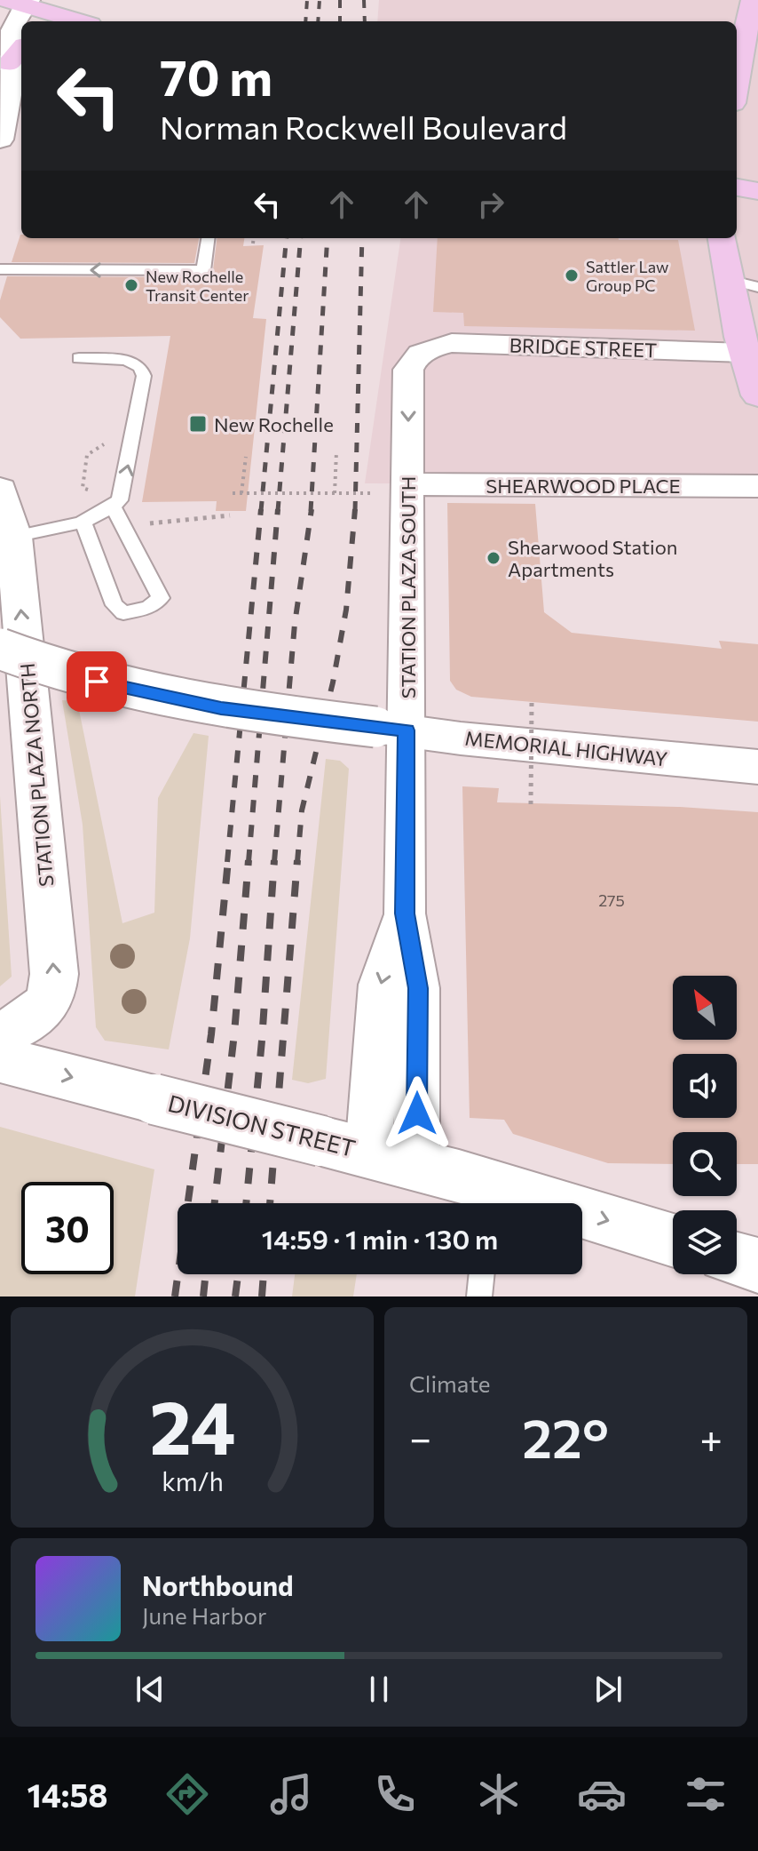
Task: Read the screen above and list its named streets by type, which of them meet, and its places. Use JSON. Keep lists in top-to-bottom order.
{
  "streets": {
    "main road": ["MEMORIAL HIGHWAY", "STATION PLAZA NORTH", "DIVISION STREET"],
    "street": ["BRIDGE STREET", "SHEARWOOD PLACE", "STATION PLAZA SOUTH"]
  },
  "crossings": [
    ["BRIDGE STREET", "STATION PLAZA SOUTH"],
    ["SHEARWOOD PLACE", "STATION PLAZA SOUTH"],
    ["STATION PLAZA SOUTH", "MEMORIAL HIGHWAY"],
    ["STATION PLAZA SOUTH", "DIVISION STREET"]
  ],
  "one_way": ["STATION PLAZA NORTH", "DIVISION STREET"],
  "places": {
    "other": ["Sattler Law Group PC", "New Rochelle Transit Center", "Shearwood Station Apartments"],
    "transit": ["New Rochelle"]
  },
  "house_numbers": ["275"],
  "north": "top left",
  "page": {
    "turn": ["70 m", "Norman Rockwell Boulevard"],
    "limit": "30",
    "trip": "14:59 · 1 min · 130 m",
    "tile": "Climate",
    "heat": ["−", "22°", "+"],
    "song": ["Northbound", "June Harbor"],
    "tabs": "14:58",
    "gauge": ["24", "km/h"]
  }
}
